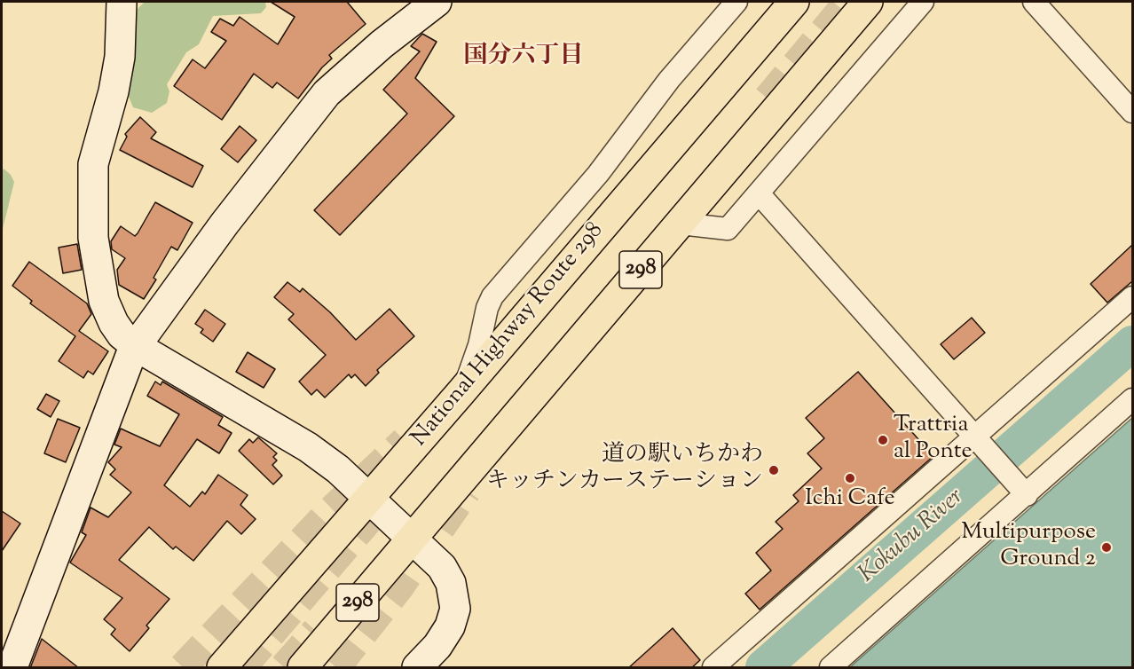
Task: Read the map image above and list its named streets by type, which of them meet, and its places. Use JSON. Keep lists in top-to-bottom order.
{
  "streets": {
    "highway": ["298", "National Highway Route 298"]
  },
  "districts": ["国分六丁目"],
  "water": ["Kokubu River"],
  "places": [
    "Trattria al Ponte",
    "道の駅いちかわ キッチンカーステーション",
    "Ichi Cafe",
    "Multipurpose Ground 2"
  ]
}
